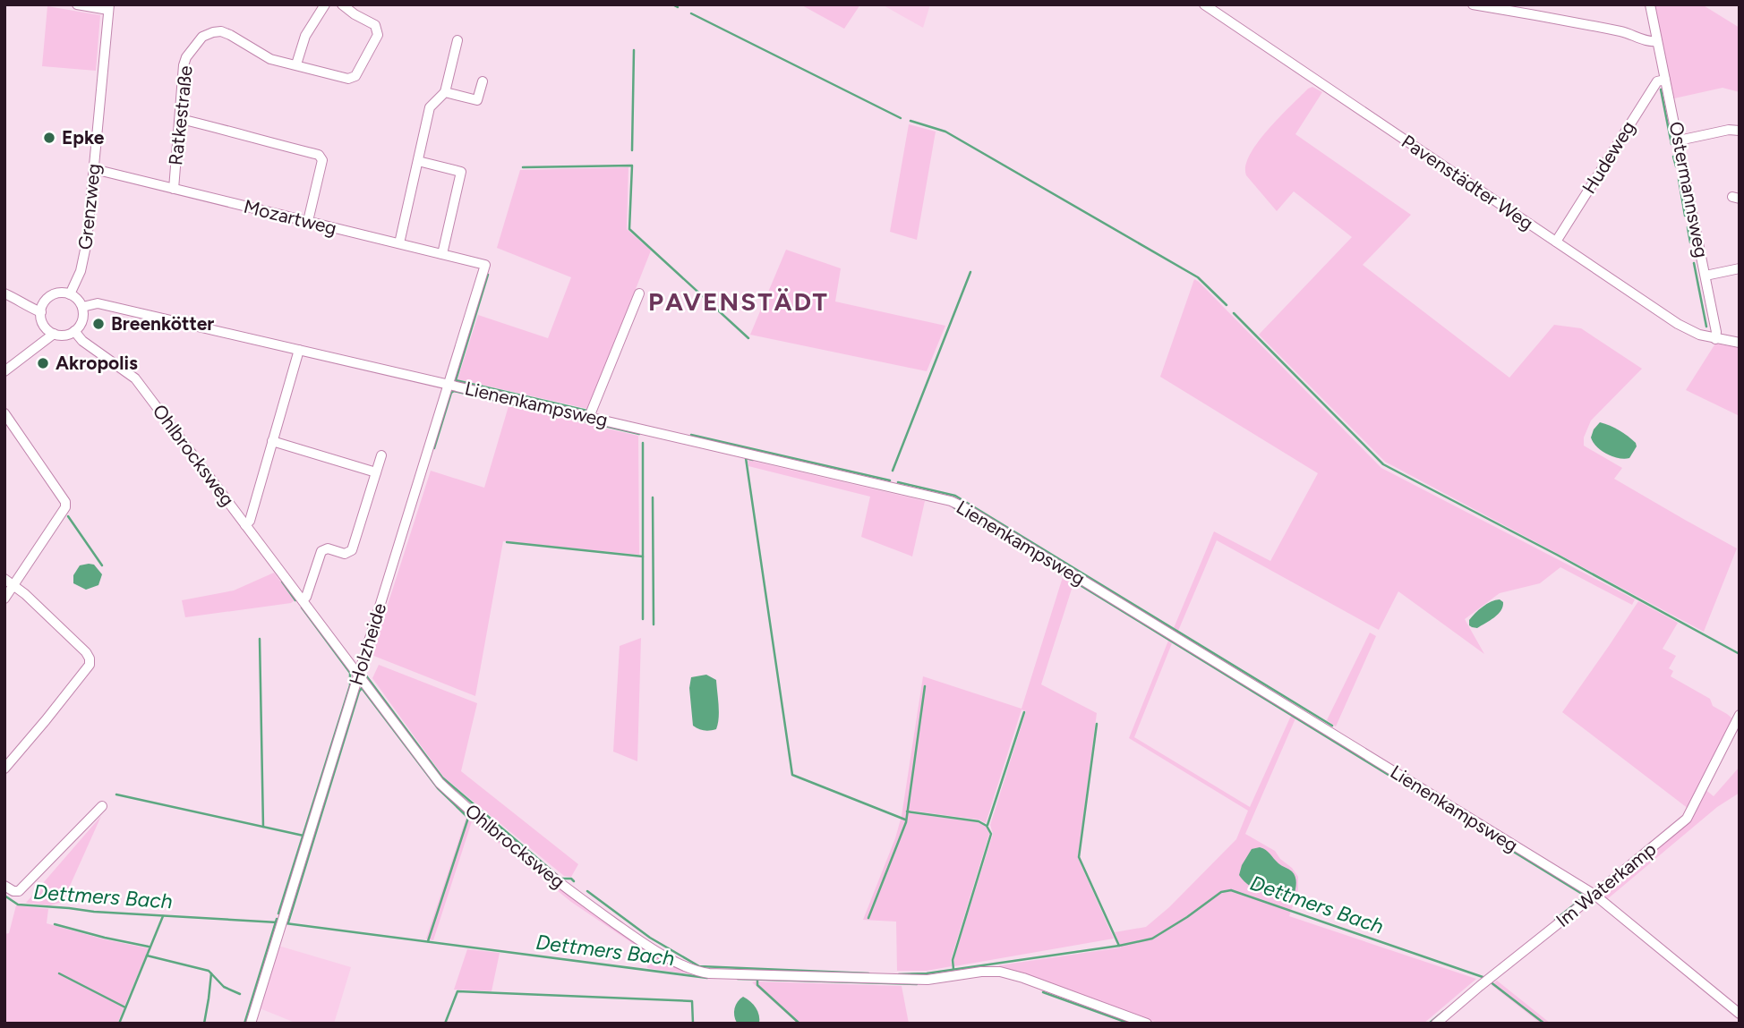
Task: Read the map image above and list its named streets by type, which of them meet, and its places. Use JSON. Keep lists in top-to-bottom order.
{
  "streets": {
    "street": [
      "Ratkestraße",
      "Hudeweg",
      "Pavenstädter Weg",
      "Ostermannsweg",
      "Grenzweg",
      "Mozartweg",
      "Lienenkampsweg",
      "Ohlbrocksweg",
      "Holzheide",
      "Im Waterkamp"
    ]
  },
  "crossings": [
    ["Ratkestraße", "Mozartweg"],
    ["Hudeweg", "Pavenstädter Weg"],
    ["Hudeweg", "Ostermannsweg"],
    ["Pavenstädter Weg", "Ostermannsweg"],
    ["Grenzweg", "Mozartweg"],
    ["Grenzweg", "Lienenkampsweg"],
    ["Grenzweg", "Ohlbrocksweg"],
    ["Mozartweg", "Holzheide"],
    ["Lienenkampsweg", "Ohlbrocksweg"],
    ["Lienenkampsweg", "Holzheide"],
    ["Lienenkampsweg", "Im Waterkamp"],
    ["Ohlbrocksweg", "Holzheide"]
  ],
  "districts": ["PAVENSTÄDT"],
  "water": ["Dettmers Bach"],
  "places": ["Epke", "Breenkötter", "Akropolis"]
}
